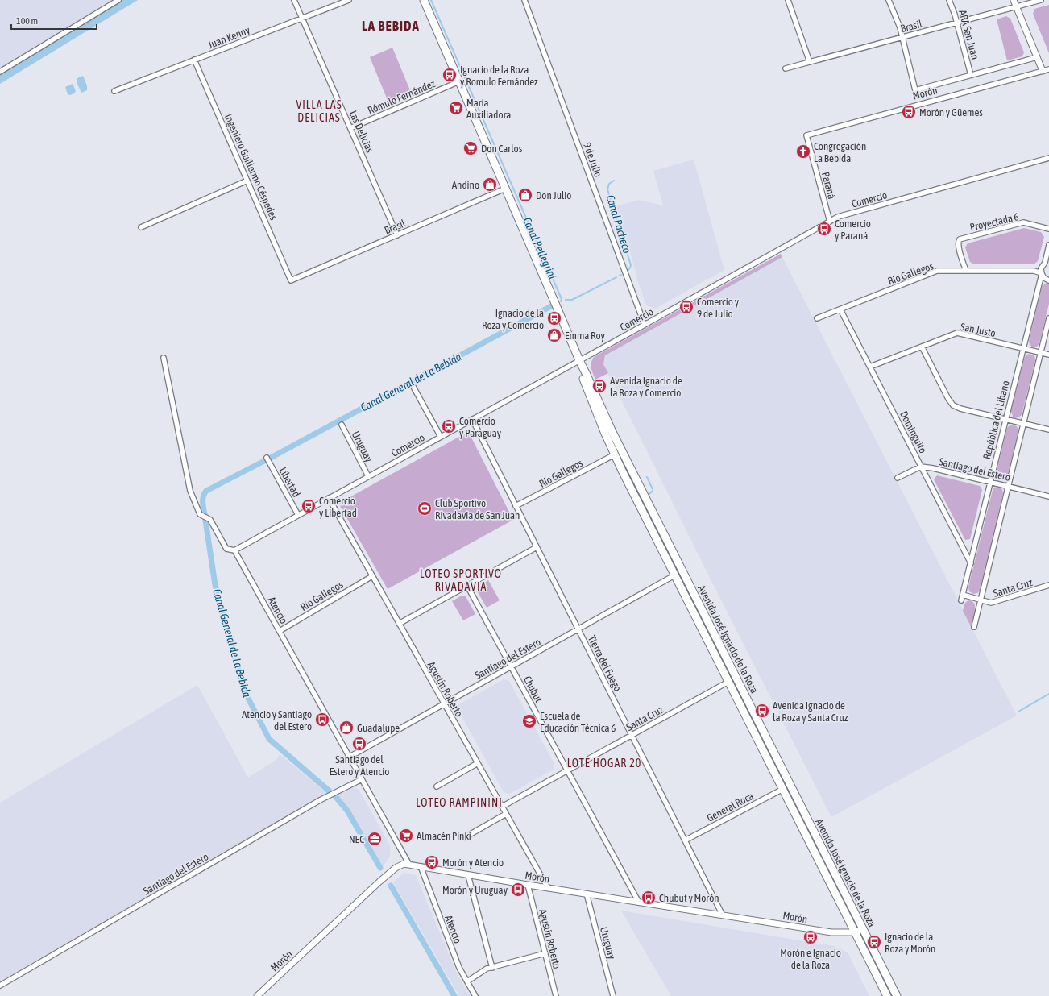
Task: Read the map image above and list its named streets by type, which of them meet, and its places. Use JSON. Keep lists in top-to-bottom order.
{
  "streets": {
    "main road": ["Avenida José Ignacio de la Roza"],
    "street": [
      "Brasil",
      "ARA San Juan",
      "Juan Kenny",
      "Morón",
      "Rómulo Fernández",
      "Las Delicias",
      "9 de Julio",
      "Ingeniero Guillermo Céspedes",
      "Paraná",
      "Comercio",
      "Proyectada 6",
      "Río Gallegos",
      "San Justo",
      "República del Líbano",
      "Dominguito",
      "Uruguay",
      "Santiago del Estero",
      "Libertad",
      "Santa Cruz",
      "Atencio",
      "Tierra del Fuego",
      "Agustín Roberto",
      "Chubut",
      "General Roca"
    ]
  },
  "crossings": [
    ["Brasil", "ARA San Juan"],
    ["Brasil", "Morón"],
    ["Brasil", "Las Delicias"],
    ["Brasil", "Ingeniero Guillermo Céspedes"],
    ["Brasil", "Avenida José Ignacio de la Roza"],
    ["ARA San Juan", "Morón"],
    ["Juan Kenny", "Las Delicias"],
    ["Juan Kenny", "Ingeniero Guillermo Céspedes"],
    ["Morón", "Paraná"],
    ["Morón", "Uruguay"],
    ["Morón", "Atencio"],
    ["Morón", "Avenida José Ignacio de la Roza"],
    ["Morón", "Tierra del Fuego"],
    ["Morón", "Agustín Roberto"],
    ["Morón", "Chubut"],
    ["Rómulo Fernández", "Las Delicias"],
    ["Rómulo Fernández", "Avenida José Ignacio de la Roza"],
    ["9 de Julio", "Comercio"],
    ["Paraná", "Comercio"],
    ["Comercio", "Uruguay"],
    ["Comercio", "Libertad"],
    ["Comercio", "Atencio"],
    ["Comercio", "Avenida José Ignacio de la Roza"],
    ["Comercio", "Tierra del Fuego"],
    ["Comercio", "Agustín Roberto"],
    ["Proyectada 6", "Río Gallegos"],
    ["Río Gallegos", "República del Líbano"],
    ["Río Gallegos", "Dominguito"],
    ["Río Gallegos", "Atencio"],
    ["Río Gallegos", "Avenida José Ignacio de la Roza"],
    ["Río Gallegos", "Tierra del Fuego"],
    ["Río Gallegos", "Agustín Roberto"],
    ["San Justo", "República del Líbano"],
    ["San Justo", "Dominguito"],
    ["República del Líbano", "Dominguito"],
    ["República del Líbano", "Santiago del Estero"],
    ["República del Líbano", "Santa Cruz"],
    ["Dominguito", "Santiago del Estero"],
    ["Santiago del Estero", "Atencio"],
    ["Santiago del Estero", "Avenida José Ignacio de la Roza"],
    ["Santiago del Estero", "Tierra del Fuego"],
    ["Santiago del Estero", "Agustín Roberto"],
    ["Santiago del Estero", "Chubut"],
    ["Santa Cruz", "Avenida José Ignacio de la Roza"],
    ["Santa Cruz", "Tierra del Fuego"],
    ["Santa Cruz", "Agustín Roberto"],
    ["Santa Cruz", "Chubut"],
    ["Avenida José Ignacio de la Roza", "General Roca"],
    ["Tierra del Fuego", "General Roca"]
  ],
  "districts": [
    "LA BEBIDA",
    "VILLA LAS DELICIAS",
    "LOTEO SPORTIVO RIVADAVIA",
    "LOTE HOGAR 20",
    "LOTEO RAMPININI"
  ],
  "water": ["Canal Pacheco", "Canal Pellegrini", "Canal General de La Bebida"],
  "places": {
    "bus stop": [
      "Ignacio de la Roza y Romulo Fernández",
      "Morón y Güemes",
      "Comercio y Paraná",
      "Comercio y 9 de Julio",
      "Ignacio de la Roza y Comercio",
      "Avenida Ignacio de la Roza y Comercio",
      "Comercio y Paraguay",
      "Comercio y Libertad",
      "Avenida Ignacio de la Roza y Santa Cruz",
      "Atencio y Santiago del Estero",
      "Santiago del Estero y Atencio",
      "Morón y Atencio",
      "Morón y Uruguay",
      "Chubut y Morón",
      "Morón e Ignacio de la Roza",
      "Ignacio de la Roza y Morón"
    ],
    "supermarket": ["María Auxiliadora", "Don Carlos", "Almacén Pinki"],
    "church": ["Congregación La Bebida"],
    "shop": [
      "Andino",
      "Don Julio",
      "Emma Roy",
      "Guadalupe"
    ],
    "sports": ["Club Sportivo Rivadavia de San Juan"],
    "school or university": ["Escuela de Educación Técnica 6"],
    "office": ["NEC"]
  },
  "scale_bar": "100 m"
}
